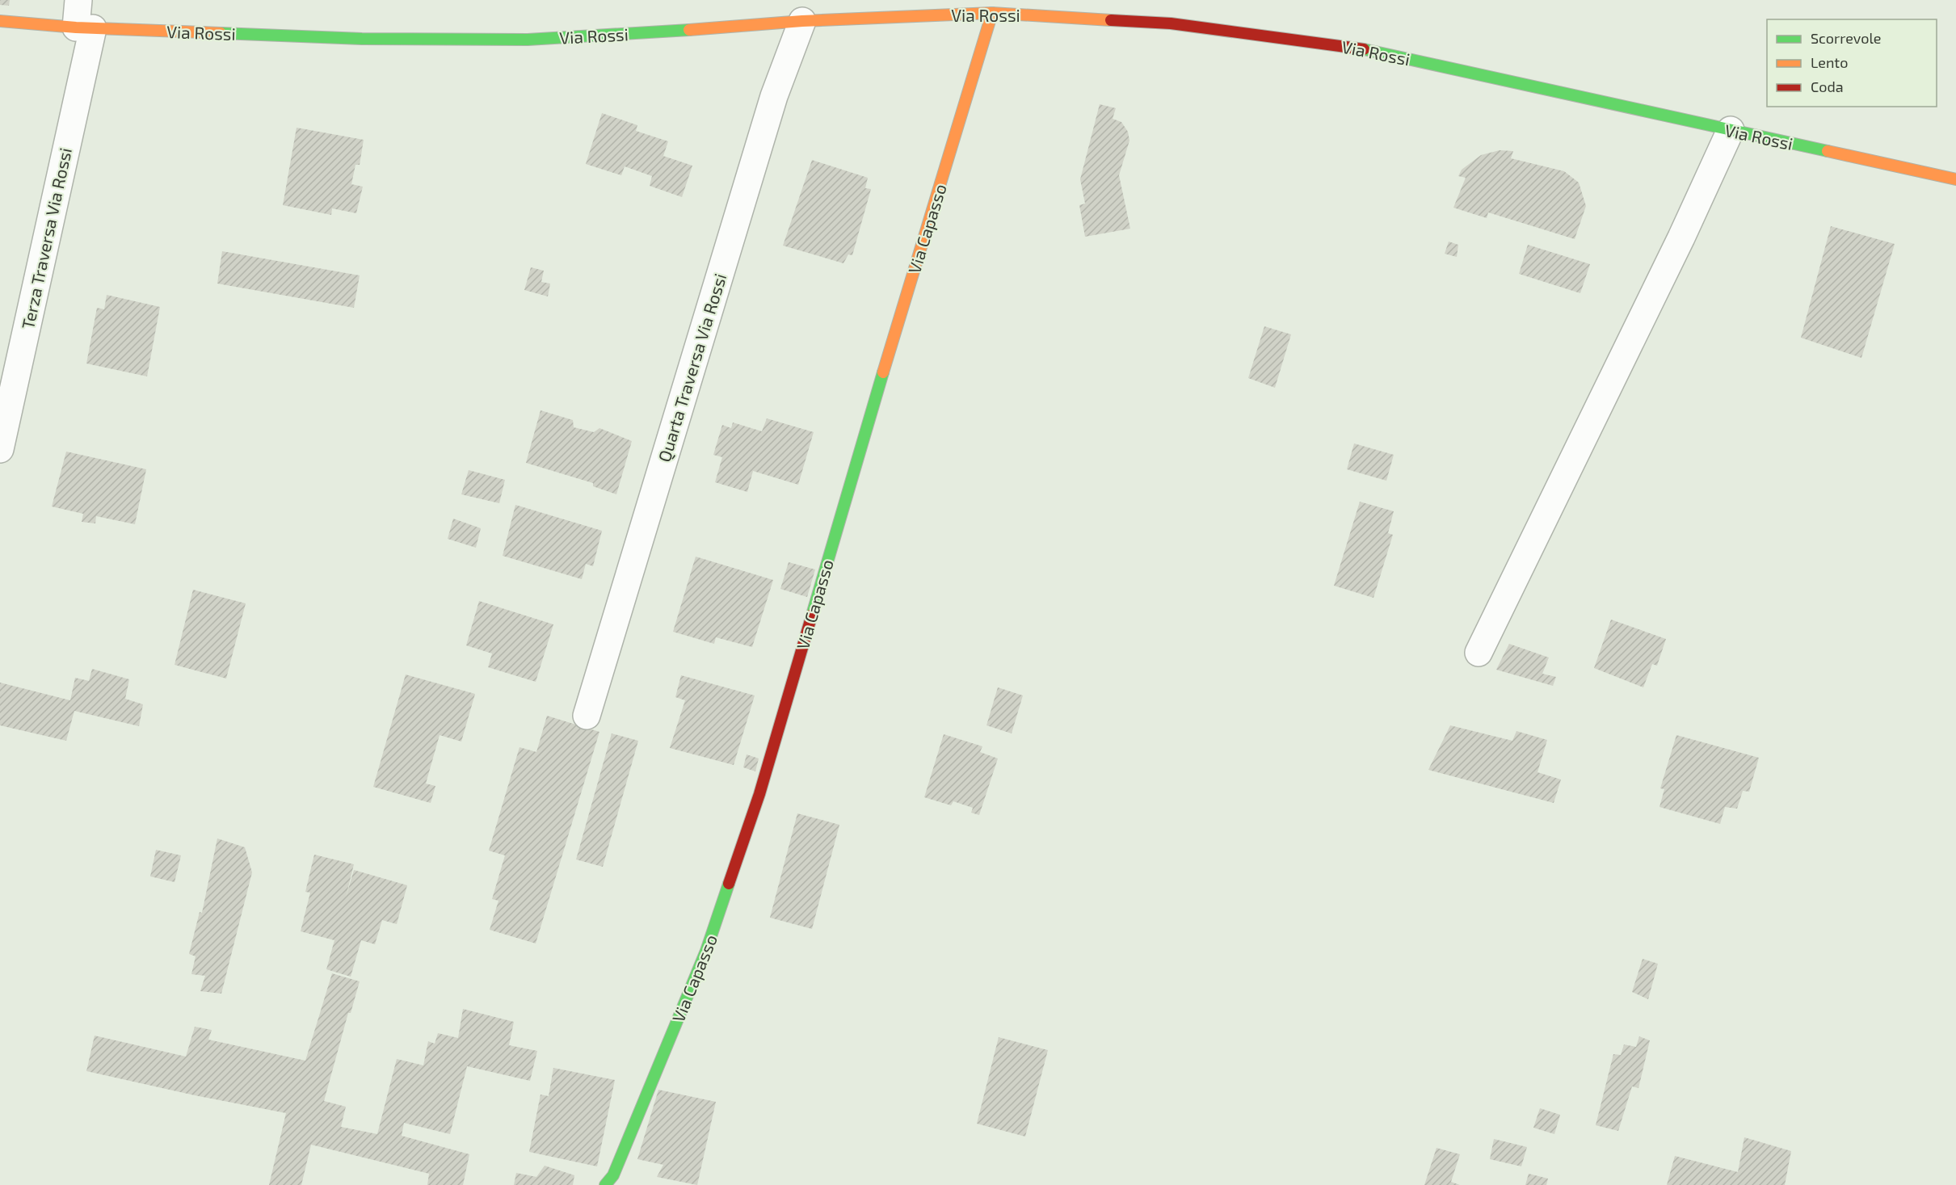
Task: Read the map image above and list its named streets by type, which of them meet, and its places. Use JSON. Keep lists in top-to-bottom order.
{
  "streets": {
    "street": [
      "Via Rossi",
      "Via Capasso",
      "Terza Traversa Via Rossi",
      "Quarta Traversa Via Rossi"
    ]
  },
  "crossings": [
    ["Via Rossi", "Via Capasso"],
    ["Via Rossi", "Terza Traversa Via Rossi"],
    ["Via Rossi", "Quarta Traversa Via Rossi"]
  ],
  "legend": ["Scorrevole", "Lento", "Coda"]
}
